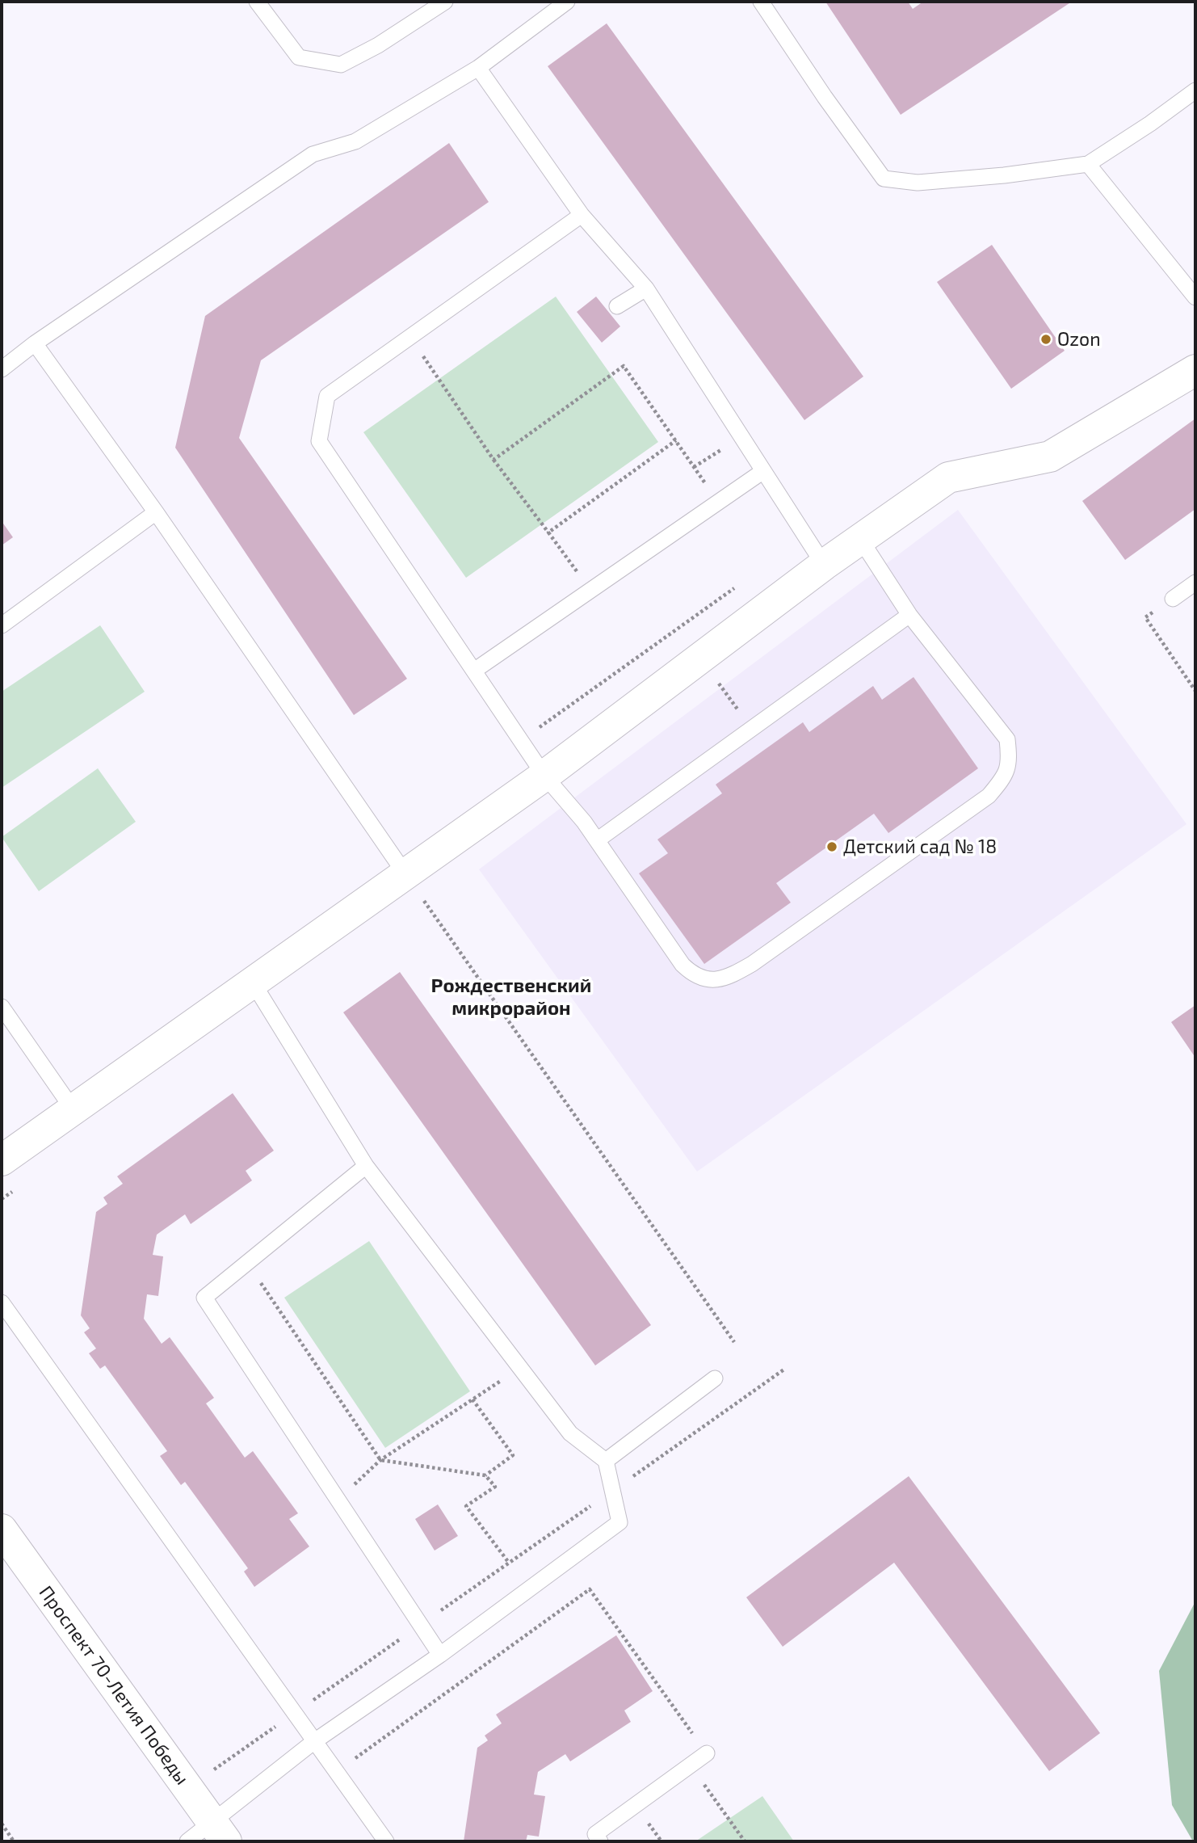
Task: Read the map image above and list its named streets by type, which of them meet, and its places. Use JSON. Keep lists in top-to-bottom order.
{
  "streets": {
    "street": ["Проспект 70-Летия Победы"]
  },
  "districts": ["Рождественский микрорайон"],
  "places": ["Ozon", "Детский сад № 18"]
}
